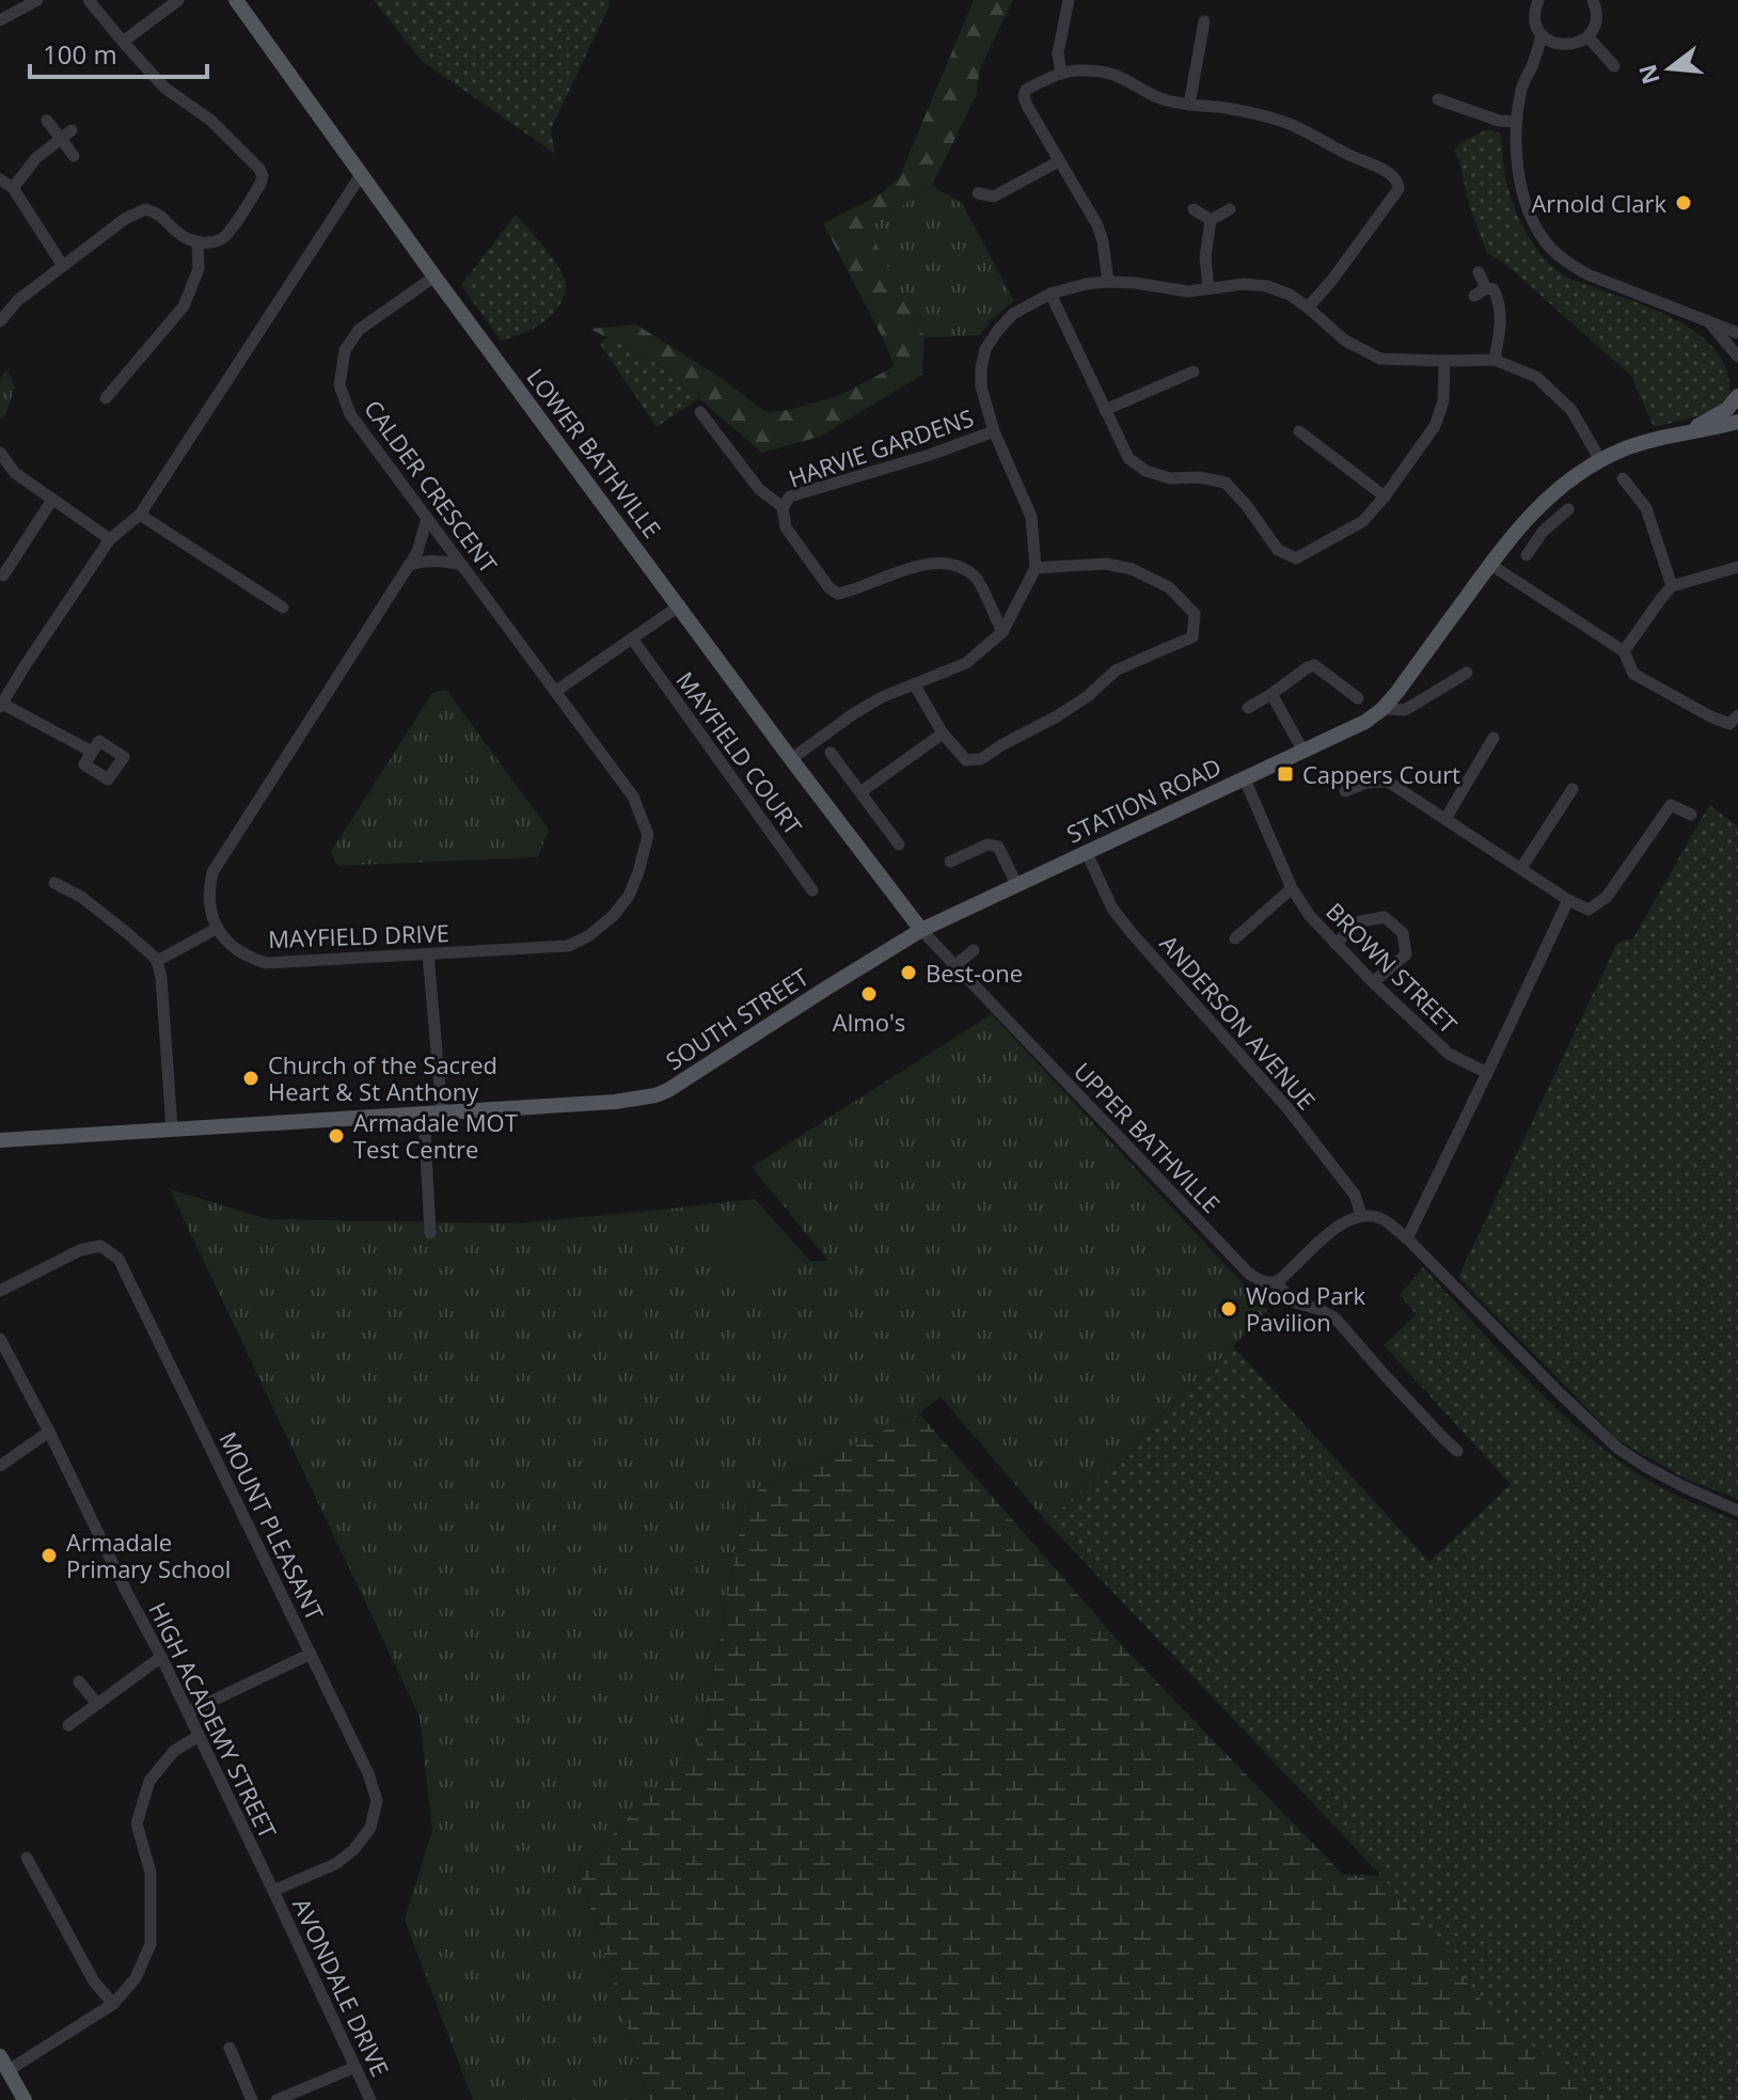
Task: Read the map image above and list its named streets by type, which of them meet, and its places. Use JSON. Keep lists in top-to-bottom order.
{
  "streets": {
    "main road": ["LOWER BATHVILLE", "STATION ROAD", "SOUTH STREET"],
    "street": [
      "HARVIE GARDENS",
      "CALDER CRESCENT",
      "MAYFIELD COURT",
      "MAYFIELD DRIVE",
      "BROWN STREET",
      "ANDERSON AVENUE",
      "UPPER BATHVILLE",
      "MOUNT PLEASANT",
      "HIGH ACADEMY STREET",
      "AVONDALE DRIVE"
    ]
  },
  "crossings": [
    ["LOWER BATHVILLE", "CALDER CRESCENT"],
    ["LOWER BATHVILLE", "STATION ROAD"],
    ["LOWER BATHVILLE", "SOUTH STREET"],
    ["LOWER BATHVILLE", "UPPER BATHVILLE"],
    ["CALDER CRESCENT", "MAYFIELD DRIVE"],
    ["STATION ROAD", "BROWN STREET"],
    ["STATION ROAD", "SOUTH STREET"],
    ["STATION ROAD", "ANDERSON AVENUE"],
    ["STATION ROAD", "UPPER BATHVILLE"],
    ["SOUTH STREET", "UPPER BATHVILLE"],
    ["MOUNT PLEASANT", "HIGH ACADEMY STREET"],
    ["MOUNT PLEASANT", "AVONDALE DRIVE"],
    ["HIGH ACADEMY STREET", "AVONDALE DRIVE"]
  ],
  "places": {
    "other": [
      "Arnold Clark",
      "Best-one",
      "Almo's",
      "Church of the Sacred Heart & St Anthony",
      "Armadale MOT Test Centre",
      "Wood Park Pavilion",
      "Armadale Primary School"
    ],
    "transit": ["Cappers Court"]
  },
  "scale_bar": "100 m",
  "north": "left"
}
